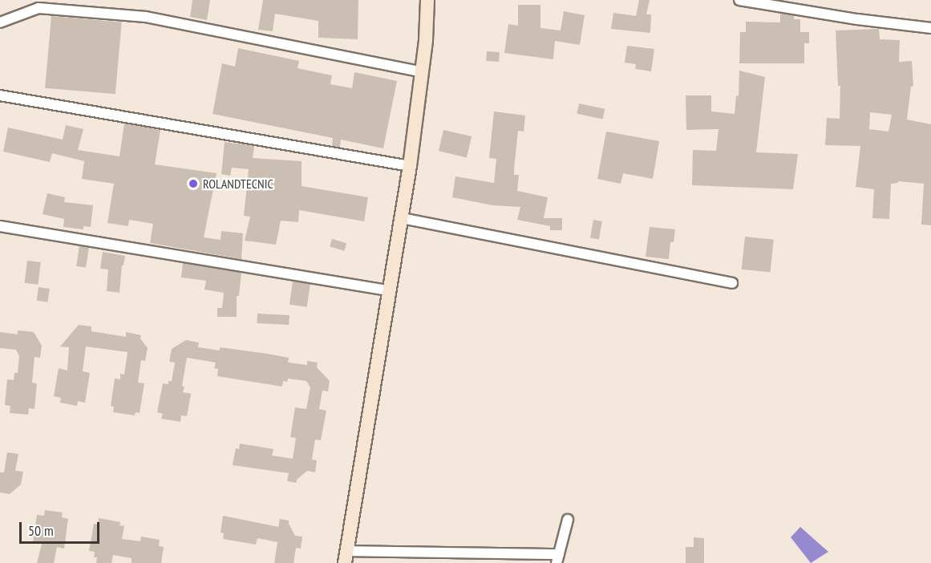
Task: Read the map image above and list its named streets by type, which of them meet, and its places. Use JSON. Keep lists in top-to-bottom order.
{
  "places": ["ROLANDTECNIC"],
  "scale_bar": "50 m"
}
